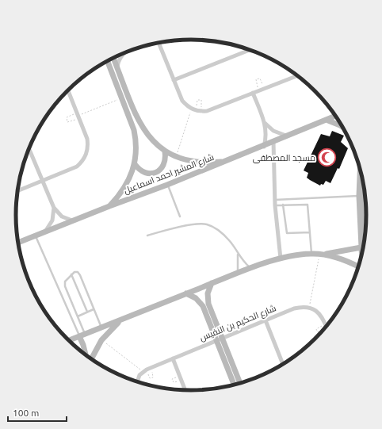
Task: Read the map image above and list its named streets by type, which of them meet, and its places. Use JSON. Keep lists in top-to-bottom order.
{
  "streets": {
    "main road": ["شارع المشير احمد اسماعيل"],
    "street": ["شارع الحكيم بن النفيس"]
  },
  "places": {
    "mosque": ["مسجد المصطفى"]
  },
  "scale_bar": "100 m"
}
